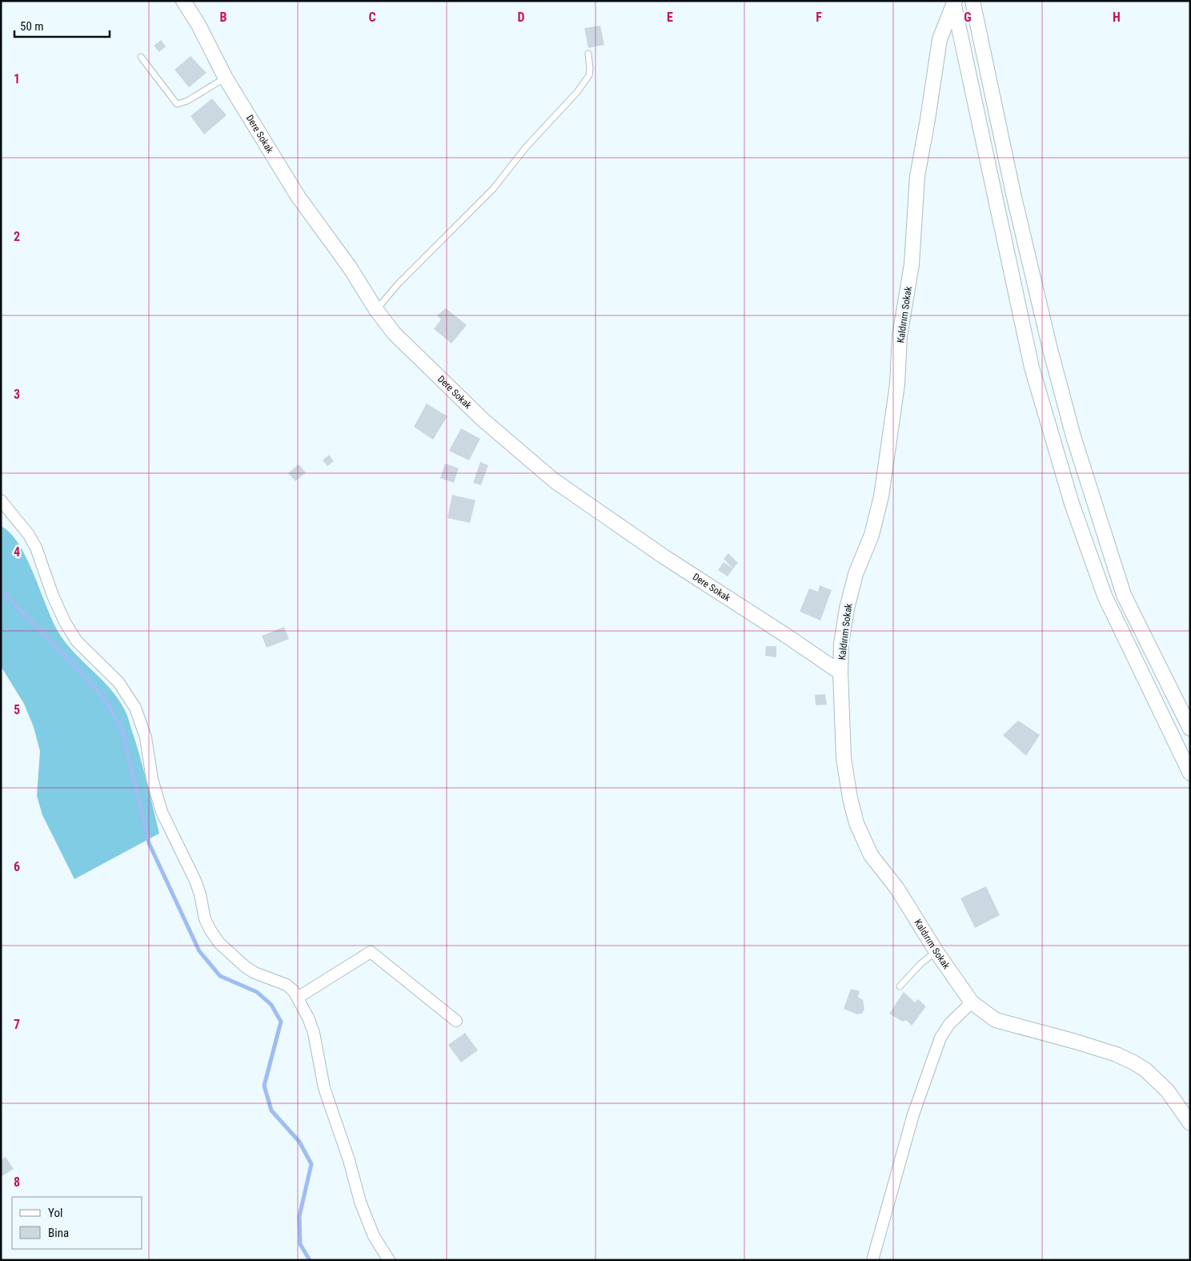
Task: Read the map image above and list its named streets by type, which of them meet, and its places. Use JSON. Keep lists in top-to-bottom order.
{
  "streets": {
    "street": ["Dere Sokak", "Kaldırım Sokak"]
  },
  "crossings": [
    ["Dere Sokak", "Kaldırım Sokak"]
  ],
  "legend": ["Yol", "Bina"],
  "scale_bar": "50 m",
  "grid": {
    "columns": [
      "B",
      "C",
      "D",
      "E",
      "F",
      "G",
      "H"
    ],
    "rows": [
      "1",
      "2",
      "3",
      "4",
      "5",
      "6",
      "7",
      "8"
    ]
  }
}
